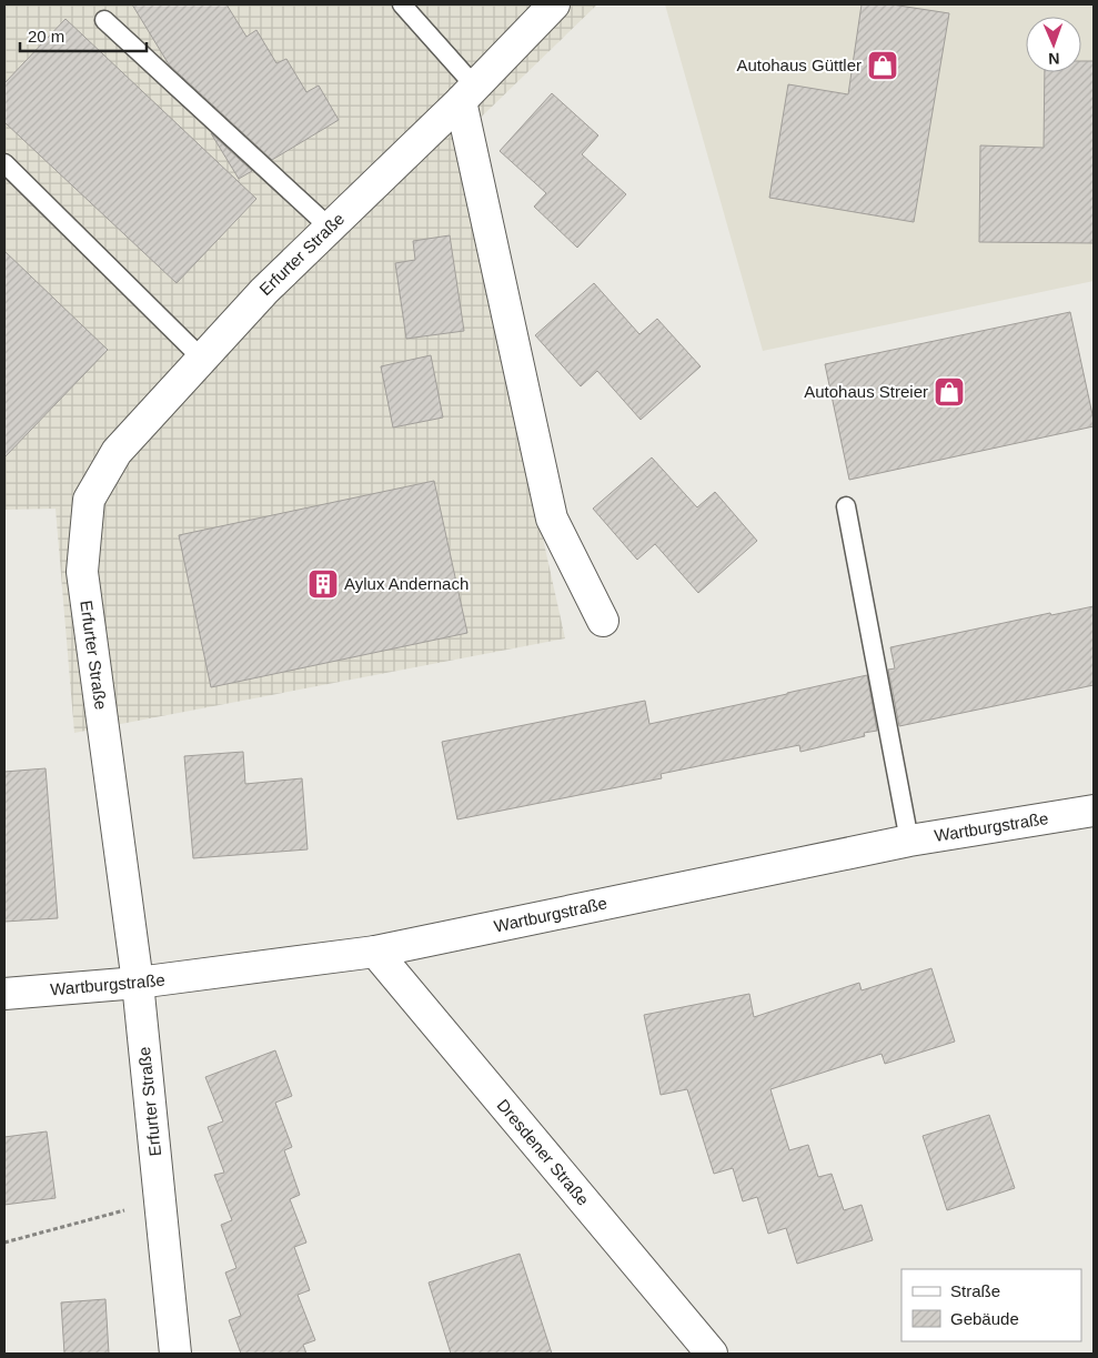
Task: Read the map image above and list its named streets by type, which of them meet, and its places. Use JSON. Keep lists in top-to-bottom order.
{
  "streets": {
    "street": ["Erfurter Straße", "Wartburgstraße", "Dresdener Straße"]
  },
  "crossings": [
    ["Erfurter Straße", "Wartburgstraße"],
    ["Wartburgstraße", "Dresdener Straße"]
  ],
  "places": {
    "shop": ["Autohaus Güttler", "Autohaus Streier"],
    "building": ["Aylux Andernach"]
  },
  "legend": ["Straße", "Gebäude"],
  "scale_bar": "20 m",
  "north": "bottom"
}
